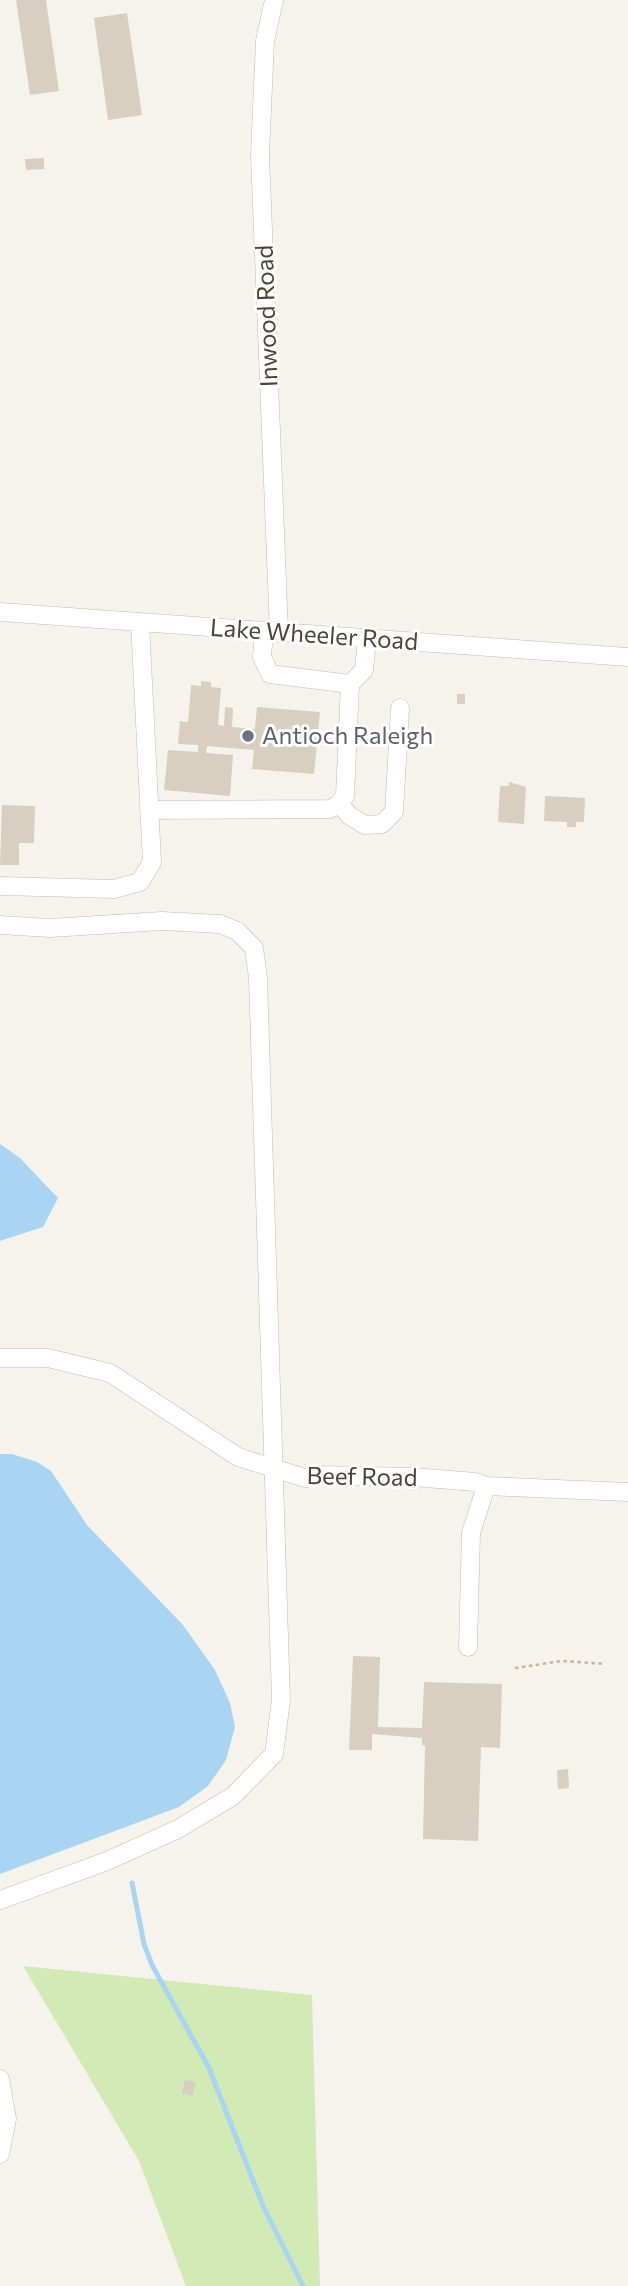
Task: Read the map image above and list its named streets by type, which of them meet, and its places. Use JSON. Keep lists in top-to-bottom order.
{
  "streets": {
    "street": ["Inwood Road", "Lake Wheeler Road", "Beef Road"]
  },
  "crossings": [
    ["Inwood Road", "Lake Wheeler Road"]
  ],
  "places": ["Antioch Raleigh"]
}
